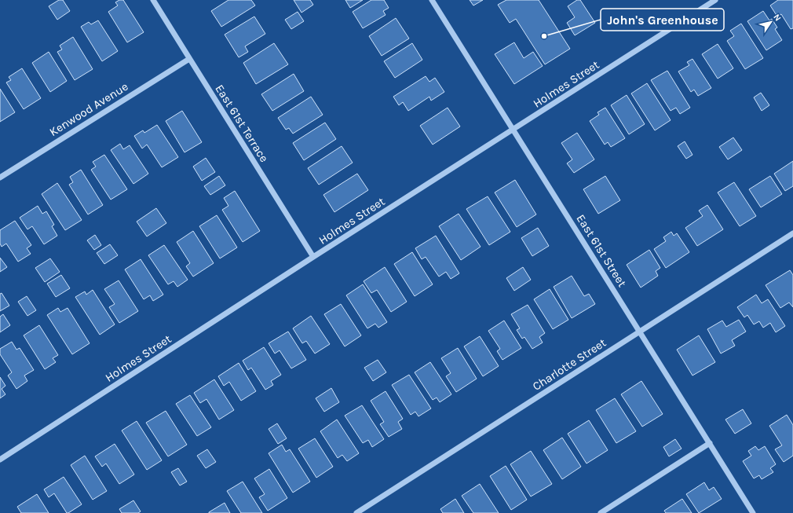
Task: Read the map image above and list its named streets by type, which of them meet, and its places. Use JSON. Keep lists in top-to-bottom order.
{
  "streets": {
    "street": [
      "Holmes Street",
      "Kenwood Avenue",
      "East 61st Terrace",
      "East 61st Street",
      "Charlotte Street"
    ]
  },
  "crossings": [
    ["Holmes Street", "East 61st Terrace"],
    ["Holmes Street", "East 61st Street"],
    ["Kenwood Avenue", "East 61st Terrace"],
    ["East 61st Street", "Charlotte Street"]
  ],
  "places": ["John's Greenhouse"],
  "north": "top right"
}
